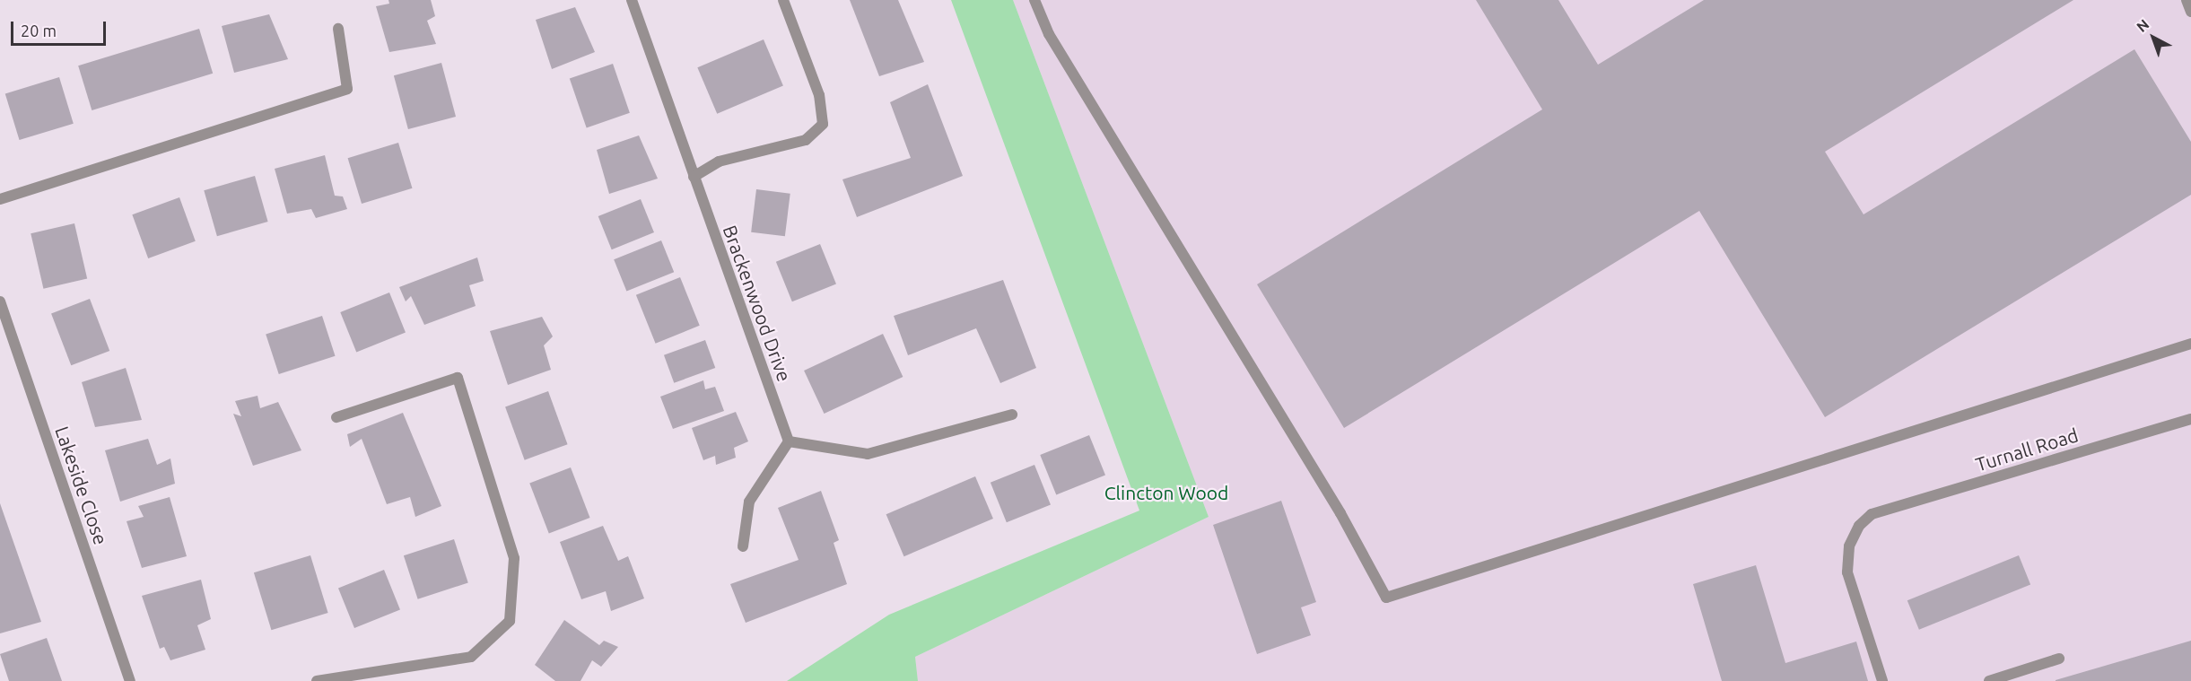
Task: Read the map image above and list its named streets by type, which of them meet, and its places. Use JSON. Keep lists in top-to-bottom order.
{
  "streets": {
    "street": ["Brackenwood Drive", "Turnall Road", "Lakeside Close"]
  },
  "parks": ["Clincton Wood"],
  "scale_bar": "20 m",
  "north": "top left"
}
